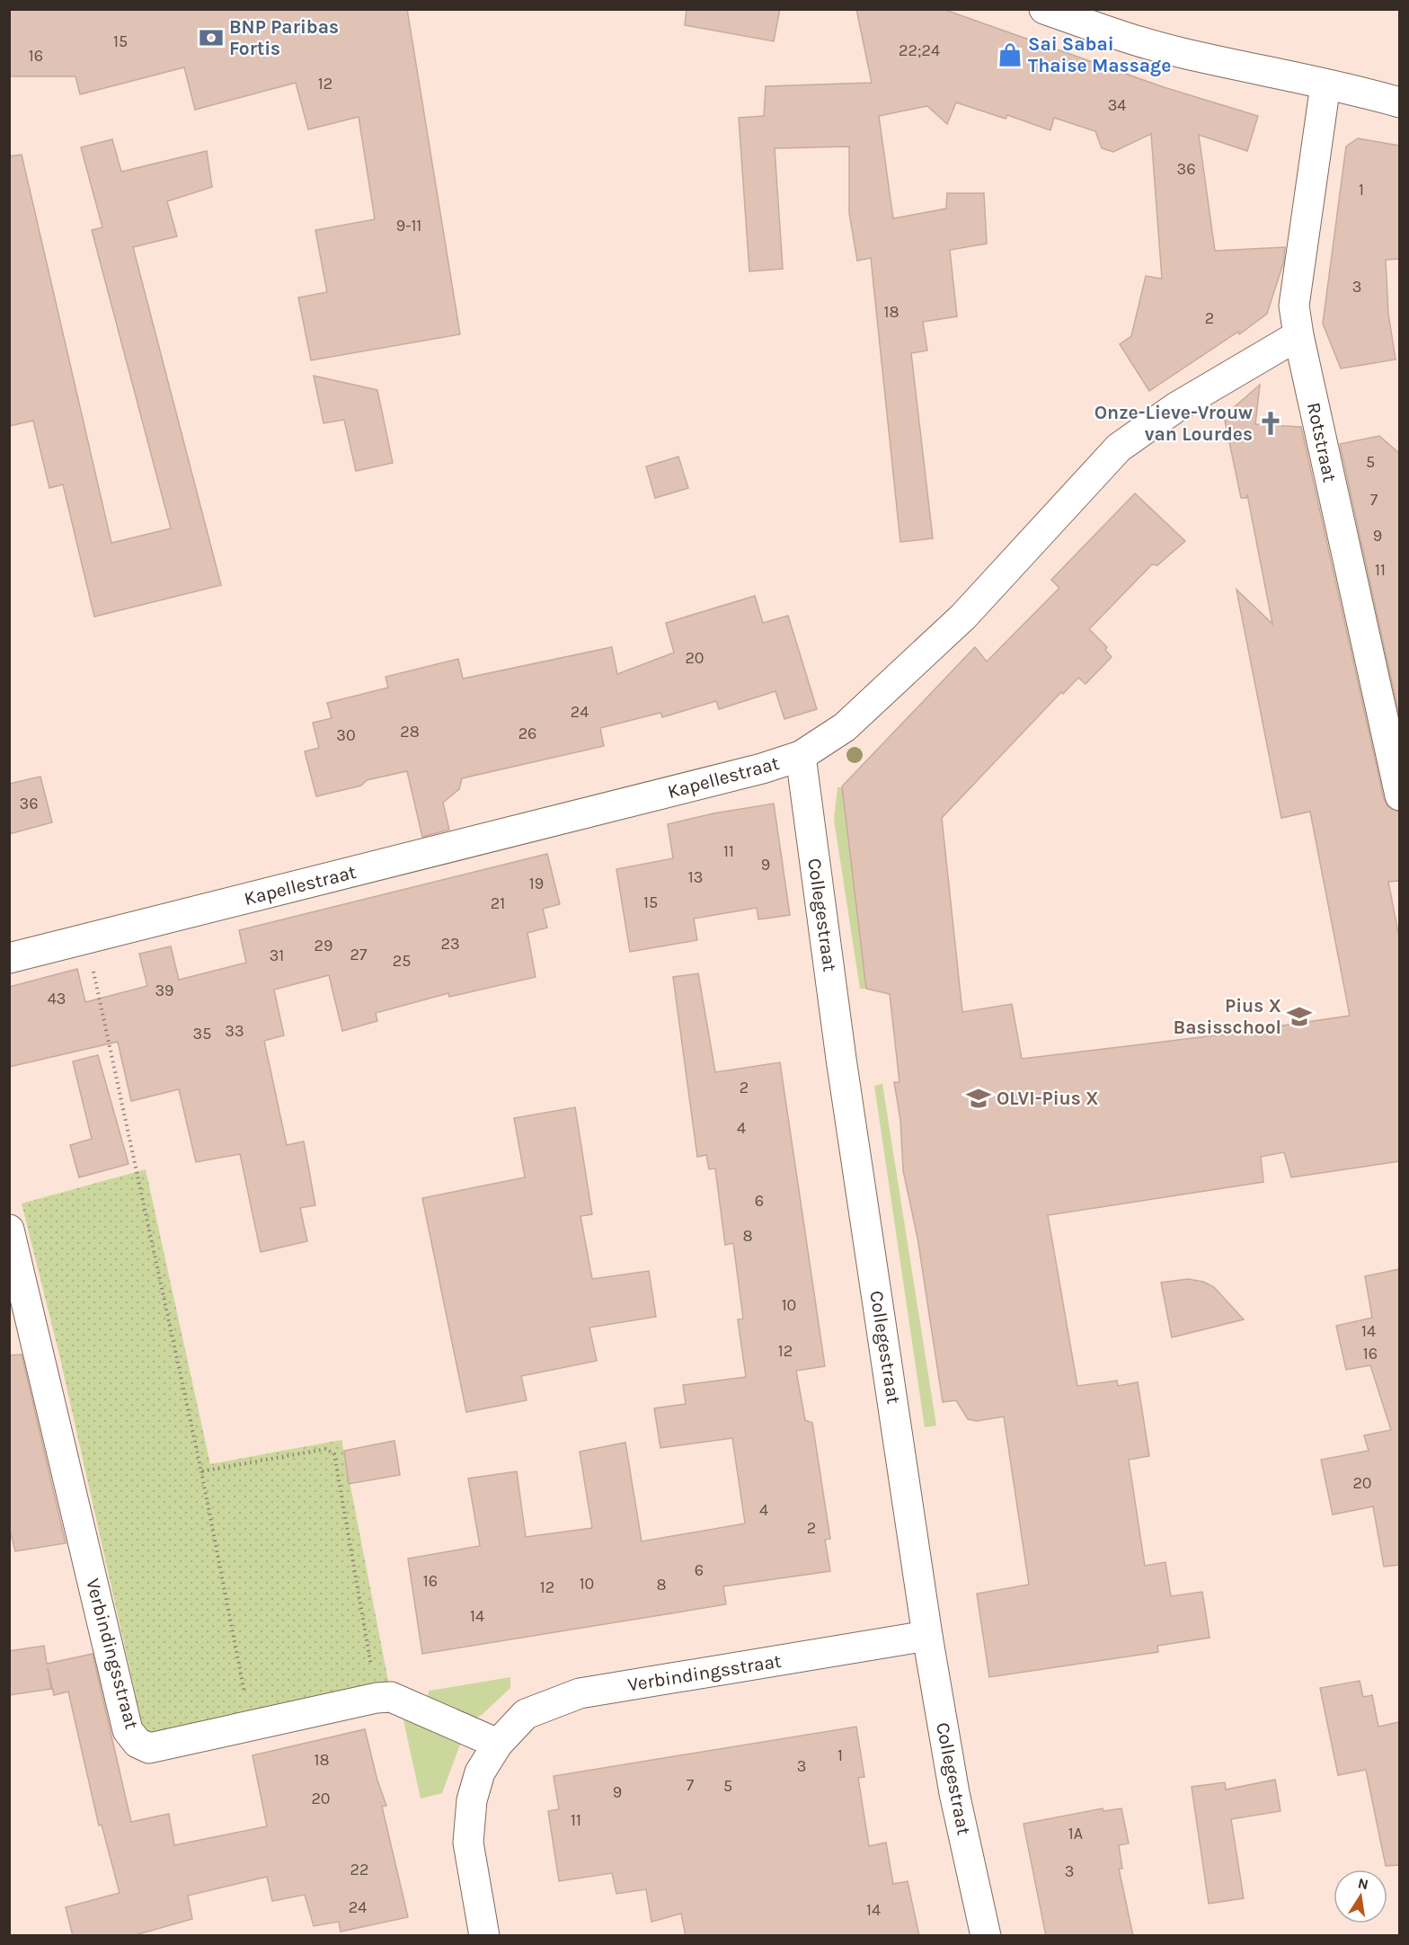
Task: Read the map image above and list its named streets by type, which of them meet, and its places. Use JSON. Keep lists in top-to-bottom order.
{
  "streets": {
    "street": [
      "Rotstraat",
      "Kapellestraat",
      "Collegestraat",
      "Verbindingsstraat"
    ]
  },
  "crossings": [
    ["Rotstraat", "Kapellestraat"],
    ["Kapellestraat", "Collegestraat"],
    ["Collegestraat", "Verbindingsstraat"]
  ],
  "places": {
    "bank": ["BNP Paribas Fortis"],
    "shop": ["Sai Sabai Thaise Massage"],
    "church": ["Onze-Lieve-Vrouw van Lourdes"],
    "school or university": ["Pius X Basisschool", "OLVI-Pius X"]
  },
  "house_numbers": [
    "15",
    "22;24",
    "16",
    "12",
    "34",
    "36",
    "1",
    "9-11",
    "3",
    "18",
    "2",
    "5",
    "7",
    "9",
    "11",
    "20",
    "24",
    "28",
    "26",
    "30",
    "36",
    "11",
    "9",
    "13",
    "19",
    "15",
    "21",
    "23",
    "29",
    "27",
    "31",
    "25",
    "39",
    "43",
    "33",
    "35",
    "2",
    "4",
    "6",
    "8",
    "10",
    "14",
    "12",
    "16",
    "20",
    "4",
    "2",
    "6",
    "16",
    "10",
    "8",
    "12",
    "14",
    "1",
    "18",
    "3",
    "7",
    "5",
    "9",
    "20",
    "11",
    "1A",
    "22",
    "3",
    "24",
    "14"
  ],
  "north": "top"
}
